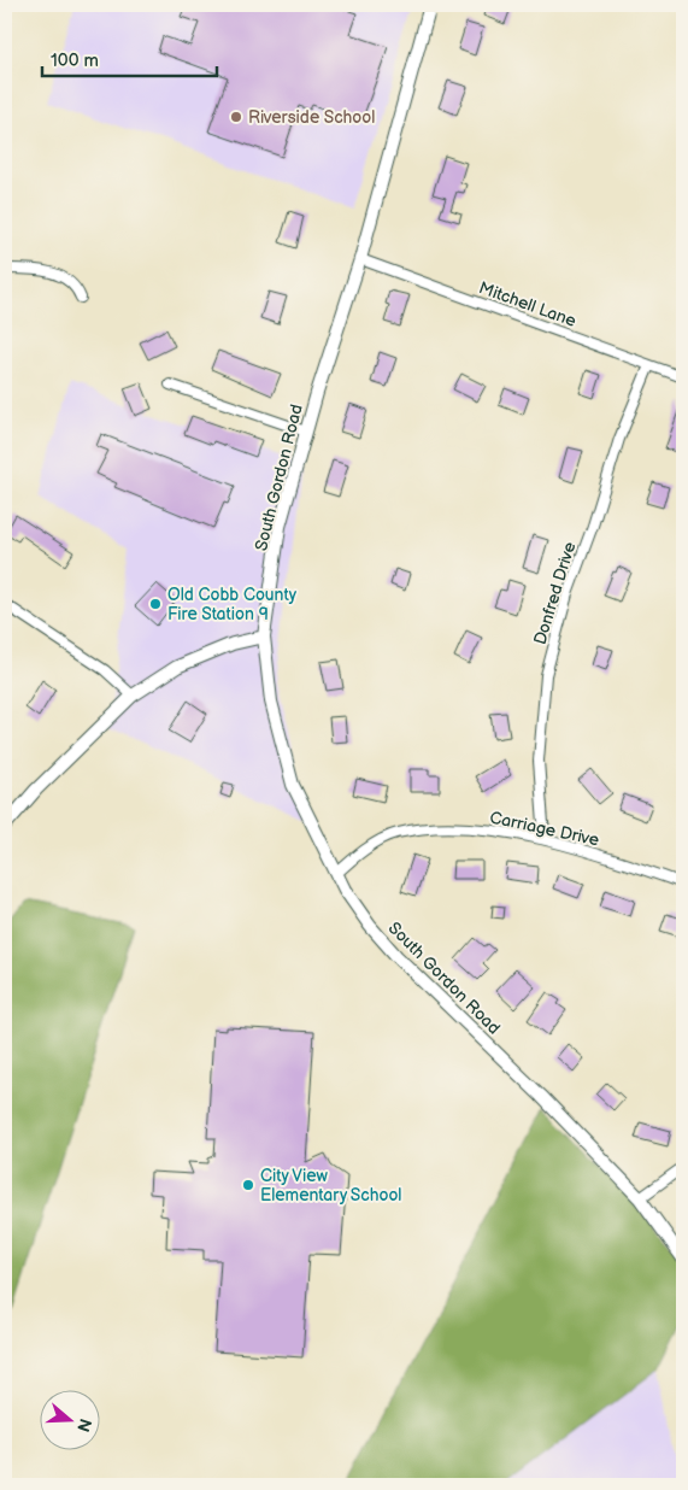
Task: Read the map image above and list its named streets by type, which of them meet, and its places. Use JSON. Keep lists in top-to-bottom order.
{
  "streets": {
    "street": [
      "Mitchell Lane",
      "South Gordon Road",
      "Donfred Drive",
      "Carriage Drive"
    ]
  },
  "crossings": [
    ["Mitchell Lane", "South Gordon Road"],
    ["Mitchell Lane", "Donfred Drive"],
    ["South Gordon Road", "Carriage Drive"],
    ["Donfred Drive", "Carriage Drive"]
  ],
  "places": ["Riverside School", "Old Cobb County Fire Station 9", "City View Elementary School"],
  "scale_bar": "100 m",
  "north": "right"
}
